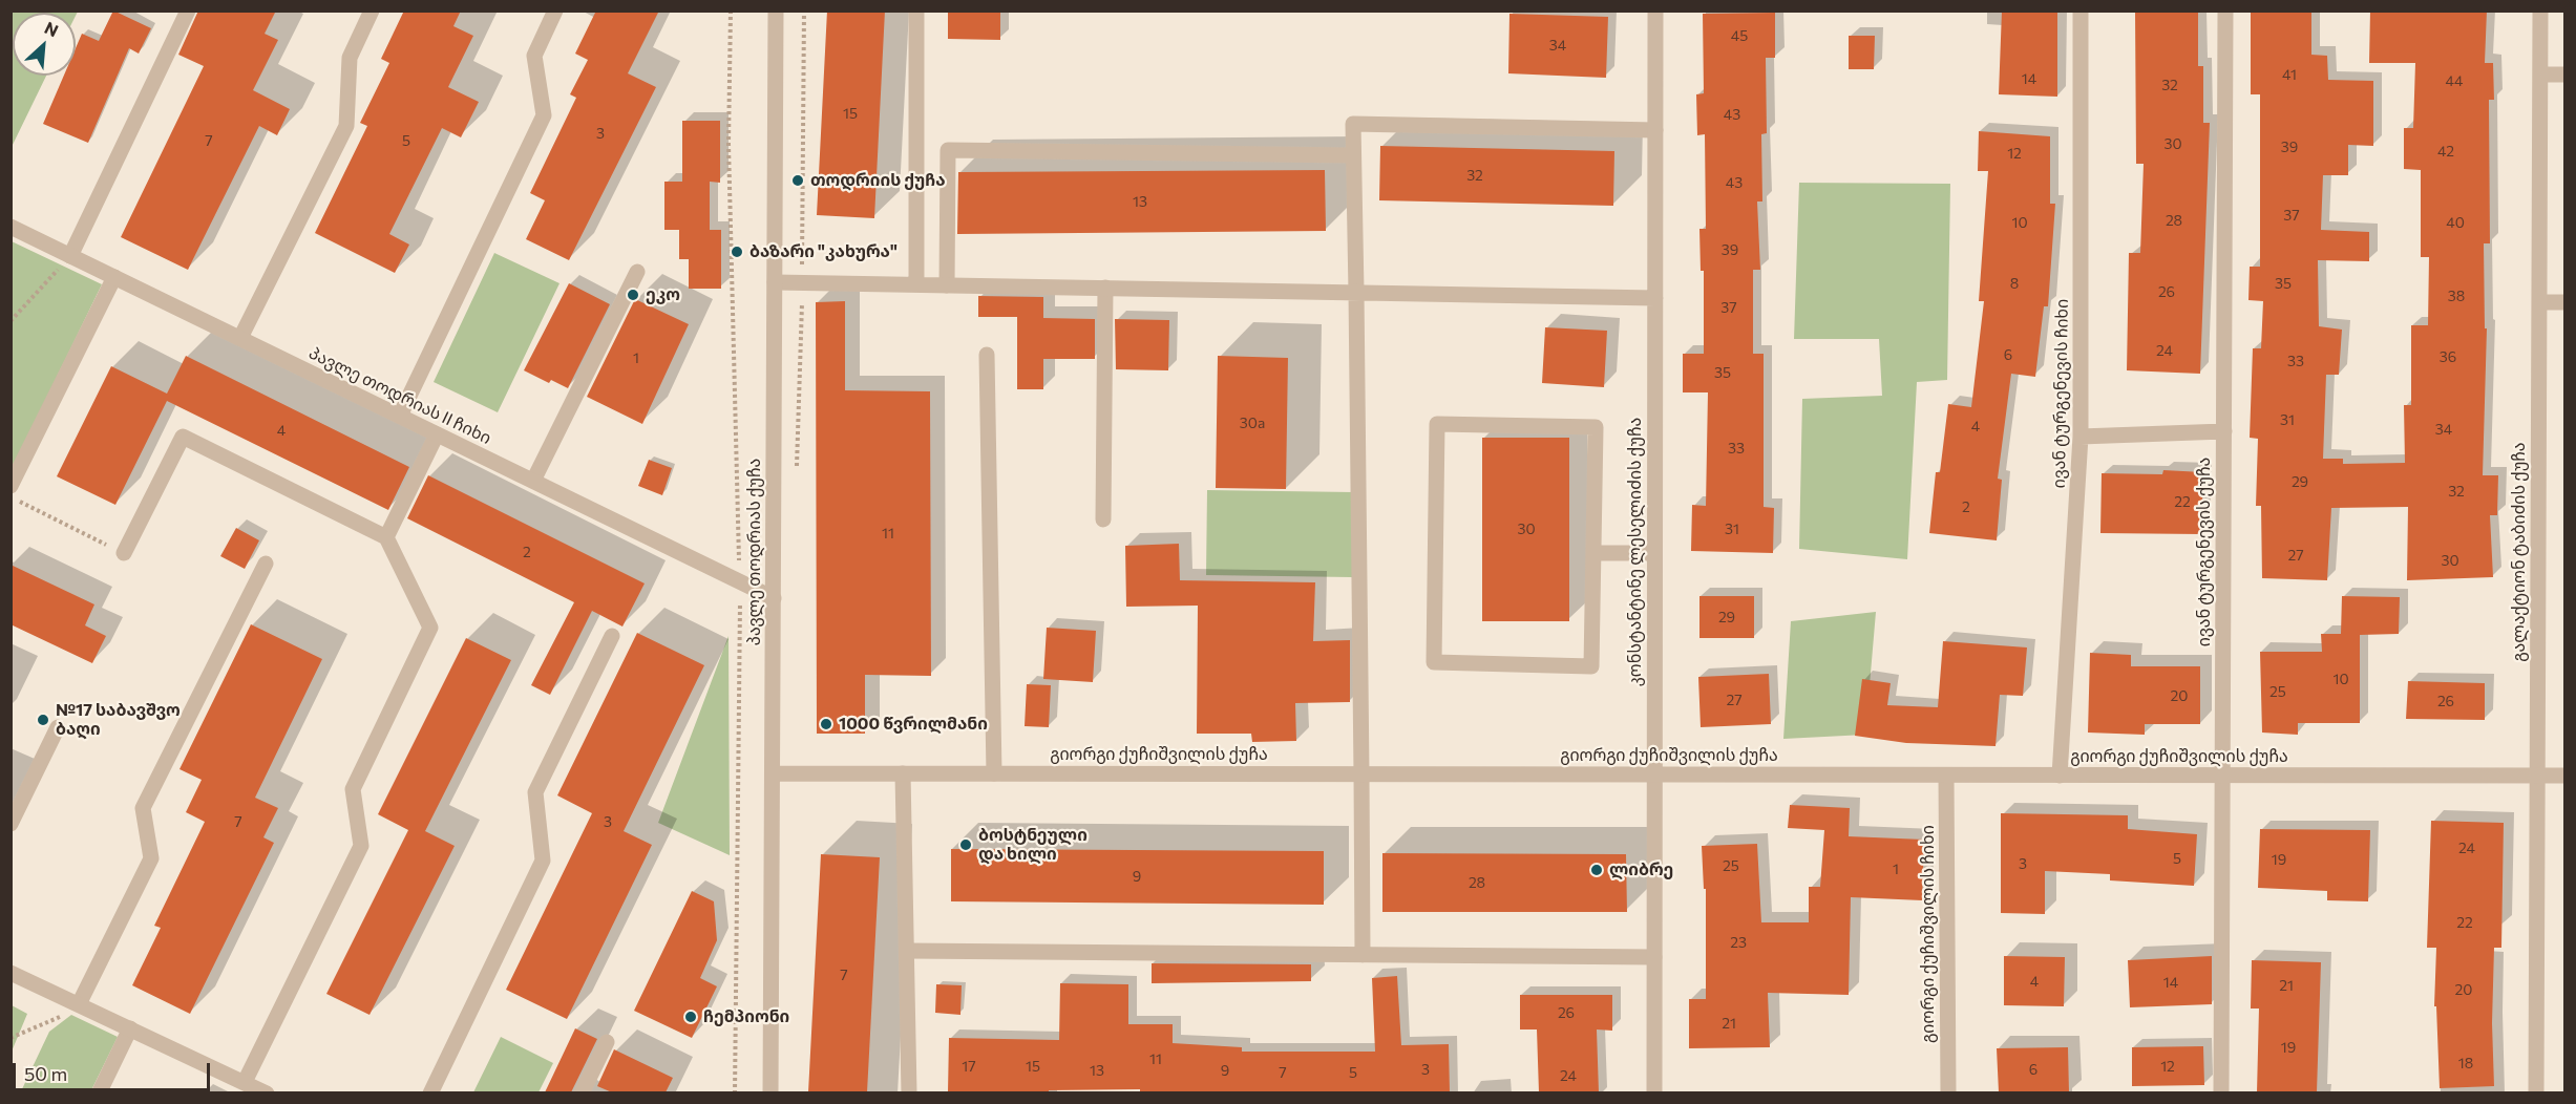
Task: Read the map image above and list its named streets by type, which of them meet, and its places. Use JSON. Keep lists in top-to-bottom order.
{
  "streets": {
    "street": [
      "ივან ტურგენევის ჩიხი",
      "პავლე თოდრიას II ჩიხი",
      "პავლე თოდრიას ქუჩა",
      "კონსტანტინე ლესელიძის ქუჩა",
      "ივან ტურგენევის ქუჩა",
      "გალაქტიონ ტაბიძის ქუჩა",
      "გიორგი ქუჩიშვილის ქუჩა",
      "გიორგი ქუჩიშვილის ჩიხი"
    ]
  },
  "crossings": [
    ["ივან ტურგენევის ჩიხი", "გიორგი ქუჩიშვილის ქუჩა"],
    ["პავლე თოდრიას II ჩიხი", "პავლე თოდრიას ქუჩა"],
    ["პავლე თოდრიას ქუჩა", "გიორგი ქუჩიშვილის ქუჩა"],
    ["კონსტანტინე ლესელიძის ქუჩა", "გიორგი ქუჩიშვილის ქუჩა"],
    ["ივან ტურგენევის ქუჩა", "გიორგი ქუჩიშვილის ქუჩა"],
    ["გალაქტიონ ტაბიძის ქუჩა", "გიორგი ქუჩიშვილის ქუჩა"],
    ["გიორგი ქუჩიშვილის ქუჩა", "გიორგი ქუჩიშვილის ჩიხი"]
  ],
  "places": [
    "თოდრიის ქუჩა",
    "ბაზარი \"კახურა\"",
    "ეკო",
    "№17 საბავშვო ბაღი",
    "1000 წვრილმანი",
    "ბოსტნეული და ხილი",
    "ლიბრე",
    "ჩემპიონი"
  ],
  "house_numbers": [
    "45",
    "34",
    "41",
    "14",
    "44",
    "32",
    "15",
    "43",
    "3",
    "7",
    "5",
    "30",
    "39",
    "42",
    "12",
    "32",
    "43",
    "13",
    "37",
    "28",
    "10",
    "40",
    "39",
    "8",
    "35",
    "26",
    "38",
    "37",
    "24",
    "6",
    "36",
    "1",
    "33",
    "35",
    "31",
    "30a",
    "4",
    "34",
    "4",
    "33",
    "29",
    "32",
    "22",
    "2",
    "30",
    "31",
    "11",
    "2",
    "27",
    "30",
    "29",
    "10",
    "25",
    "20",
    "27",
    "26",
    "7",
    "3",
    "24",
    "5",
    "19",
    "3",
    "25",
    "1",
    "9",
    "28",
    "22",
    "23",
    "7",
    "4",
    "14",
    "21",
    "20",
    "26",
    "21",
    "19",
    "11",
    "18",
    "17",
    "15",
    "12",
    "3",
    "6",
    "13",
    "9",
    "7",
    "5",
    "24"
  ],
  "scale_bar": "50 m",
  "north": "top right"
}
